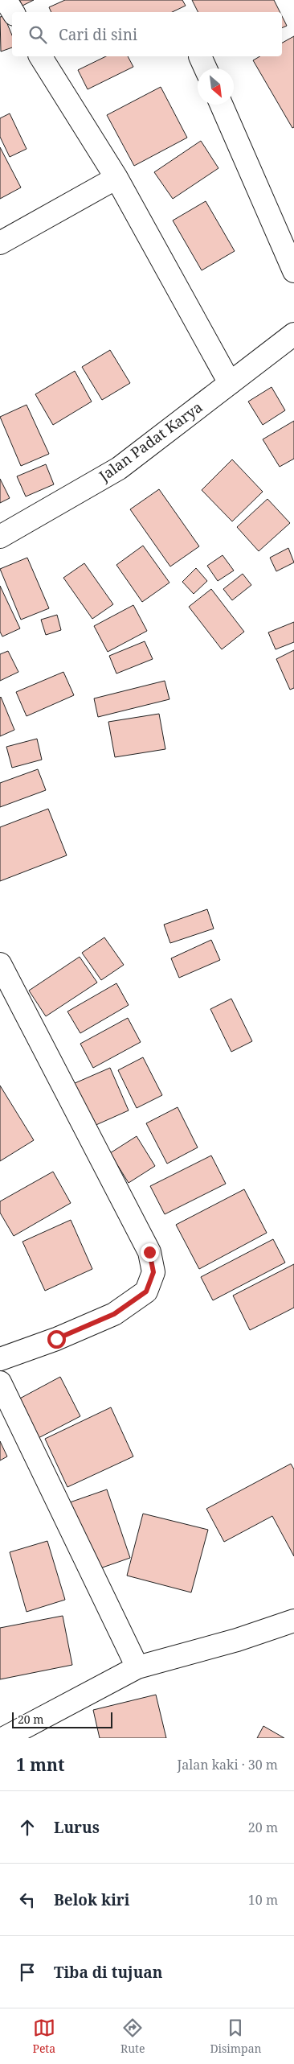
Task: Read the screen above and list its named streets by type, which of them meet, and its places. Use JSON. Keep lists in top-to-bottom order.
{
  "streets": {
    "street": ["Jalan Padat Karya"]
  },
  "scale_bar": "20 m",
  "north": "bottom right",
  "page": {
    "search": "Cari di sini",
    "scale": "20 m",
    "heading": ["1 mnt", "Jalan kaki · 30 m"],
    "list": [
      ["Lurus", "20 m"],
      ["Belok kiri", "10 m"],
      "Tiba di tujuan"
    ],
    "nav": ["Peta", "Rute", "Disimpan"]
  }
}
